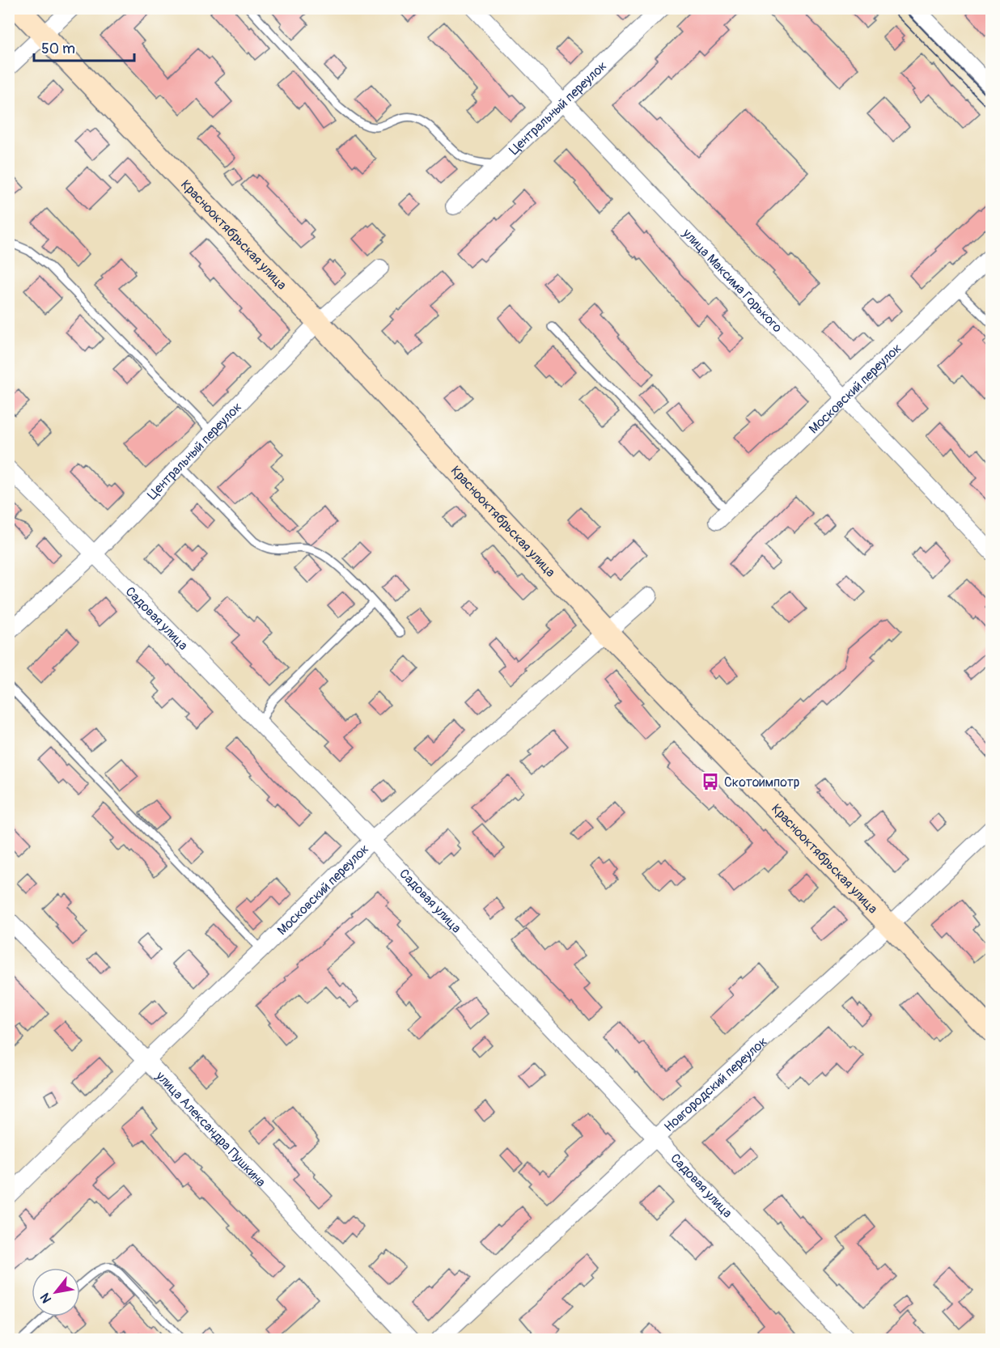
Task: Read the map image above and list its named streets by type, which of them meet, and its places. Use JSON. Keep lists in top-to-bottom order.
{
  "streets": {
    "main road": ["Краснооктябрьская улица"],
    "street": [
      "Центральный переулок",
      "улица Максима Горького",
      "Московский переулок",
      "Садовая улица",
      "Новгородский переулок",
      "улица Александра Пушкина"
    ]
  },
  "crossings": [
    ["Центральный переулок", "Краснооктябрьская улица"],
    ["Центральный переулок", "улица Максима Горького"],
    ["Центральный переулок", "Садовая улица"],
    ["Краснооктябрьская улица", "Московский переулок"],
    ["Краснооктябрьская улица", "Новгородский переулок"],
    ["улица Максима Горького", "Московский переулок"],
    ["Московский переулок", "Садовая улица"],
    ["Московский переулок", "улица Александра Пушкина"],
    ["Садовая улица", "Новгородский переулок"]
  ],
  "places": {
    "bus stop": ["Скотоимпотр"]
  },
  "scale_bar": "50 m",
  "north": "bottom left"
}
